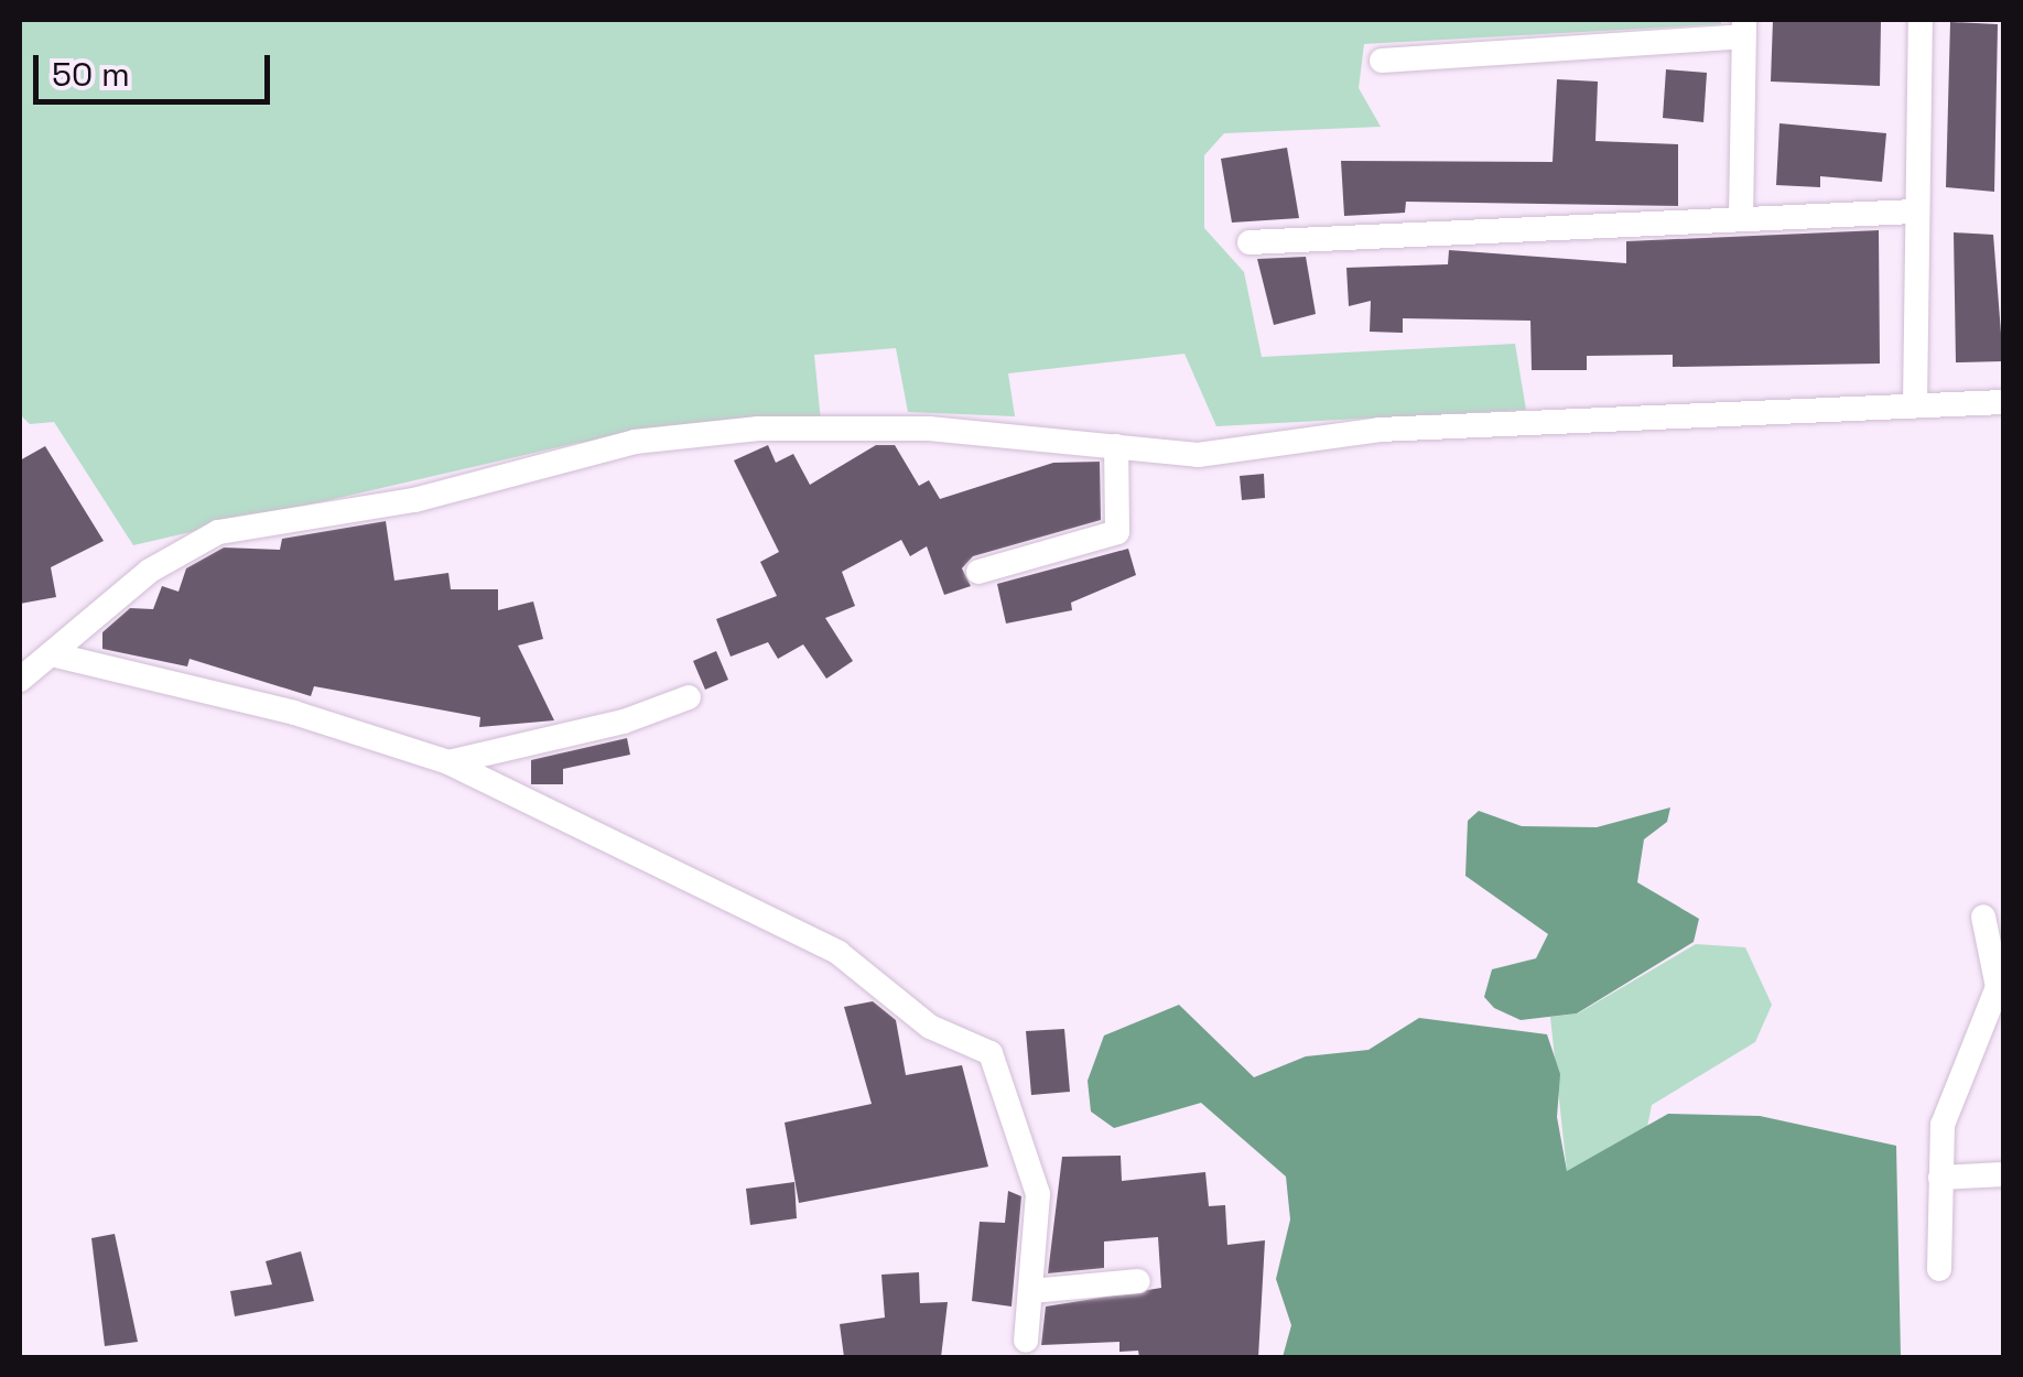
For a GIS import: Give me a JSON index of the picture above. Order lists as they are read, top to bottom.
{
  "scale_bar": "50 m"
}
